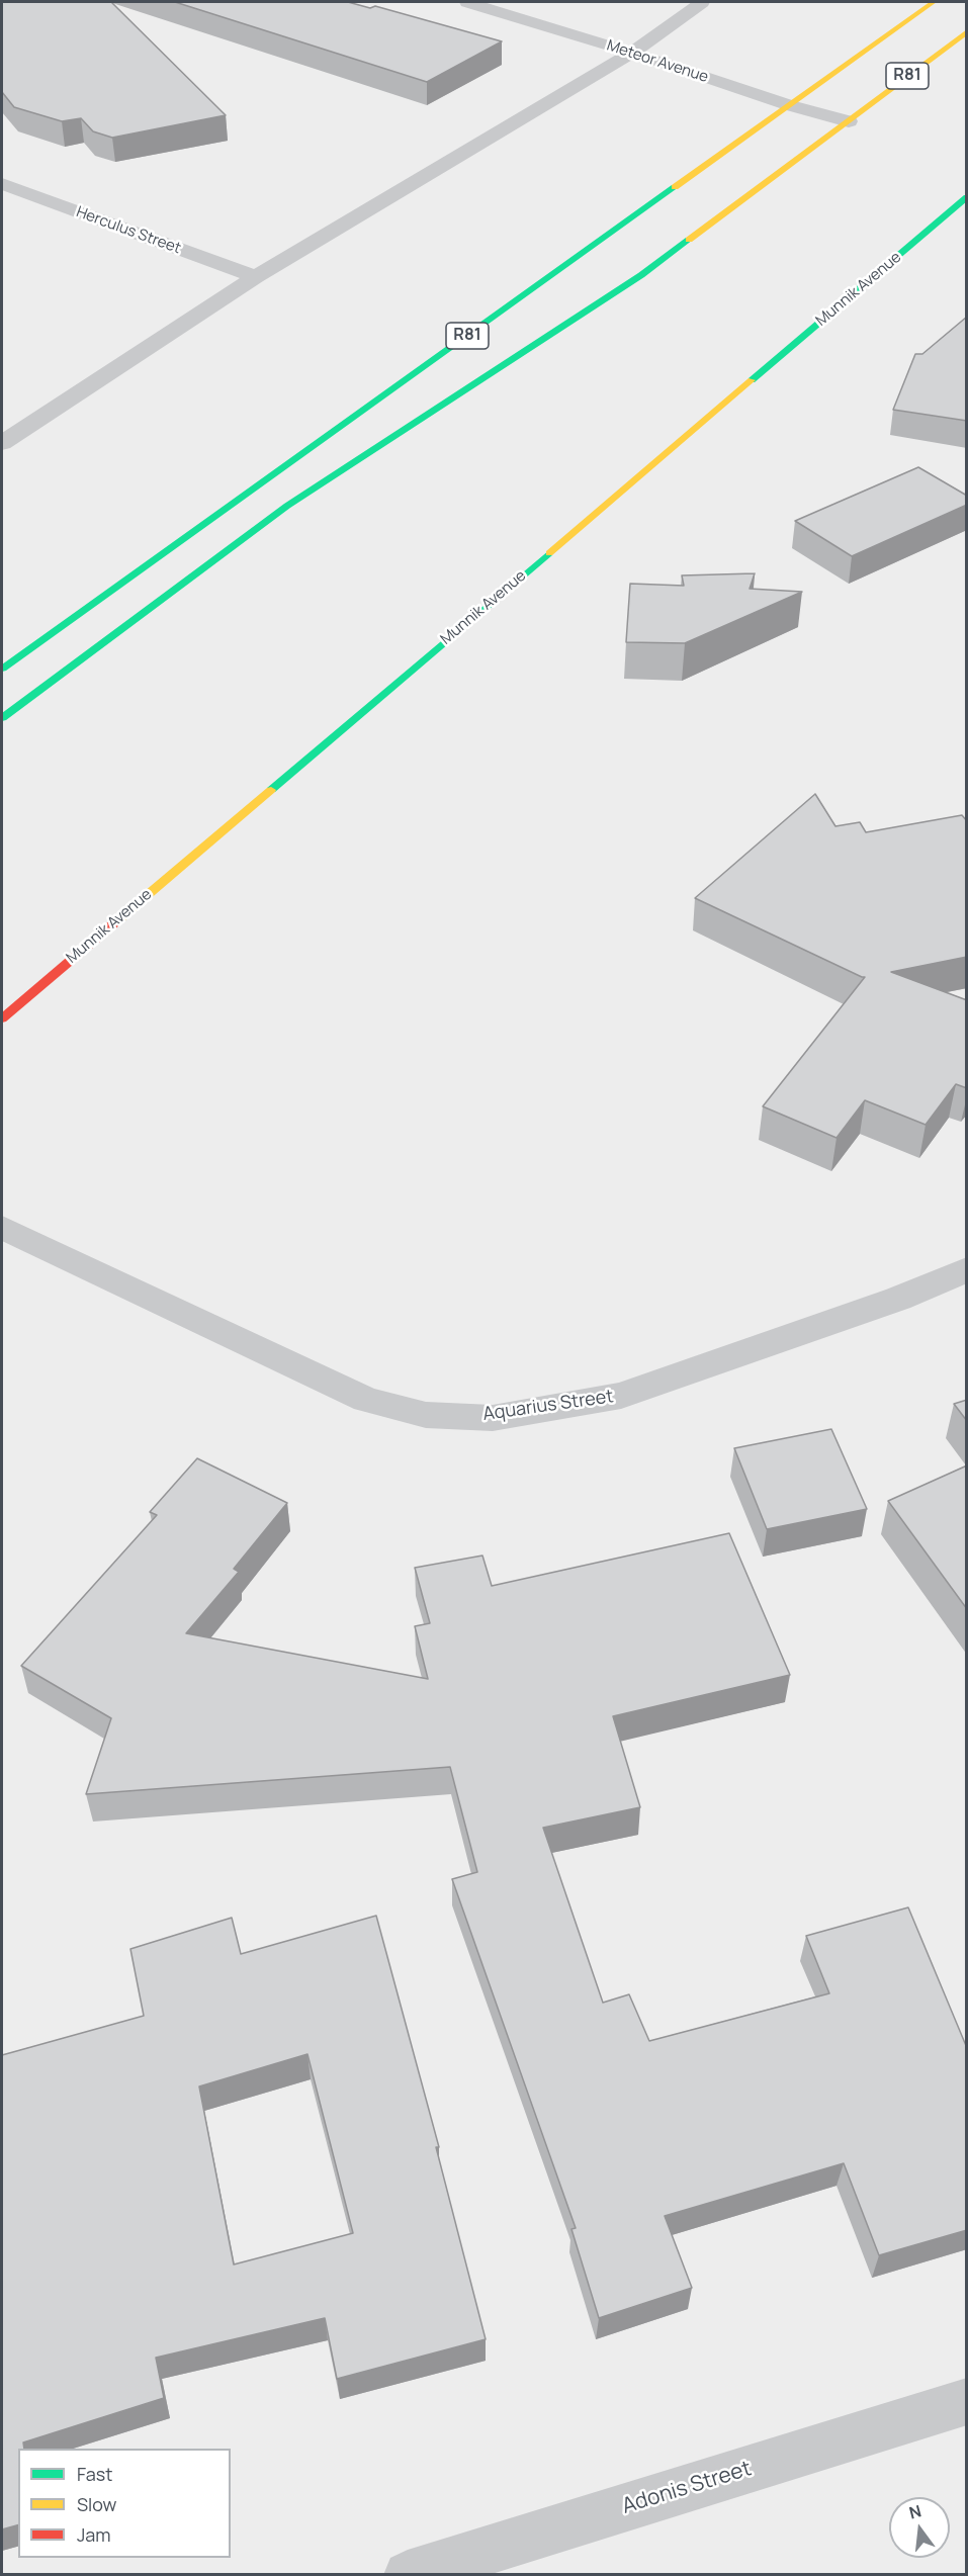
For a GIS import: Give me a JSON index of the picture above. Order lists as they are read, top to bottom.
{
  "streets": {
    "main road": ["R81", "Munnik Avenue"],
    "street": [
      "Meteor Avenue",
      "Herculus Street",
      "Aquarius Street",
      "Adonis Street"
    ]
  },
  "crossings": [
    ["Meteor Avenue", "R81"]
  ],
  "legend": ["Fast", "Slow", "Jam"],
  "north": "top"
}
